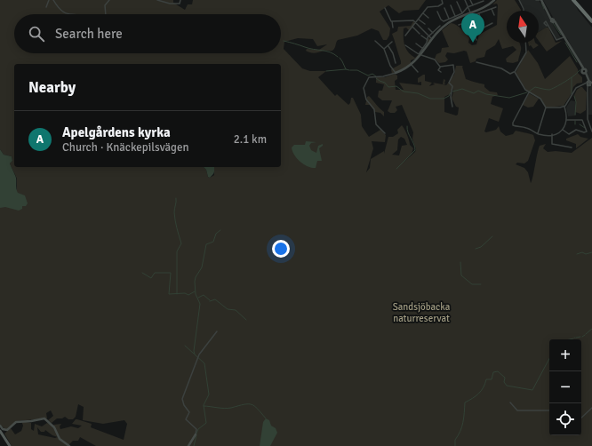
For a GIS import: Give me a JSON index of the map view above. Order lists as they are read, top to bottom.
{
  "parks": ["Sandsjöbacka naturreservat"],
  "north": "top",
  "page": {
    "pins": "A",
    "search": "Search here",
    "heading": "Nearby",
    "list": [
      {
        "mark": "A",
        "name": "Apelgårdens kyrka",
        "note": "Church · Knäckepilsvägen",
        "value": "2.1 km"
      }
    ],
    "map_buttons": ["+", "−"]
  }
}
